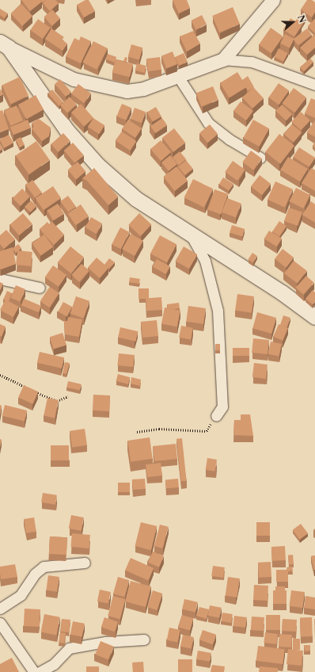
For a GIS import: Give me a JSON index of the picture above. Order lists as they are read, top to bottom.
{
  "north": "right"
}
